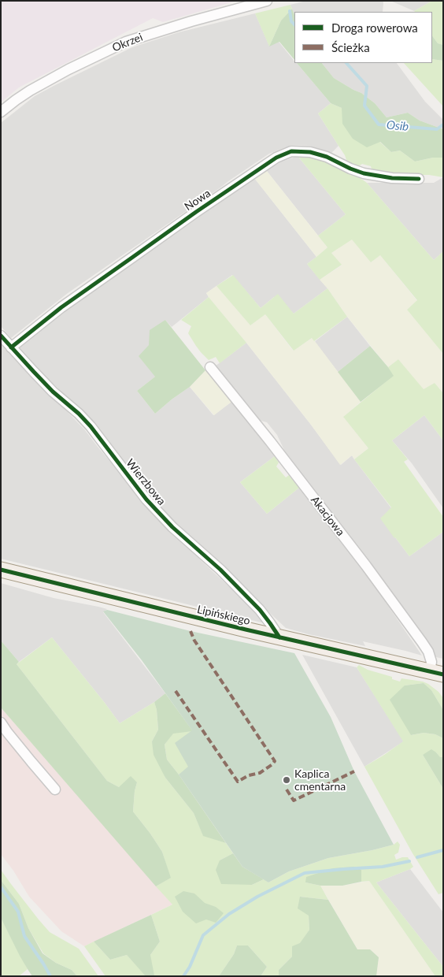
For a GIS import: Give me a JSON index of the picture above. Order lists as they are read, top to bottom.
{
  "streets": {
    "main road": ["Lipińskiego"],
    "street": [
      "Okrzei",
      "Nowa",
      "Wierzbowa",
      "Akacjowa"
    ]
  },
  "crossings": [
    ["Nowa", "Wierzbowa"],
    ["Wierzbowa", "Lipińskiego"],
    ["Akacjowa", "Lipińskiego"]
  ],
  "water": ["Osib"],
  "places": ["Kaplica cmentarna"],
  "legend": ["Droga rowerowa", "Ścieżka"]
}
